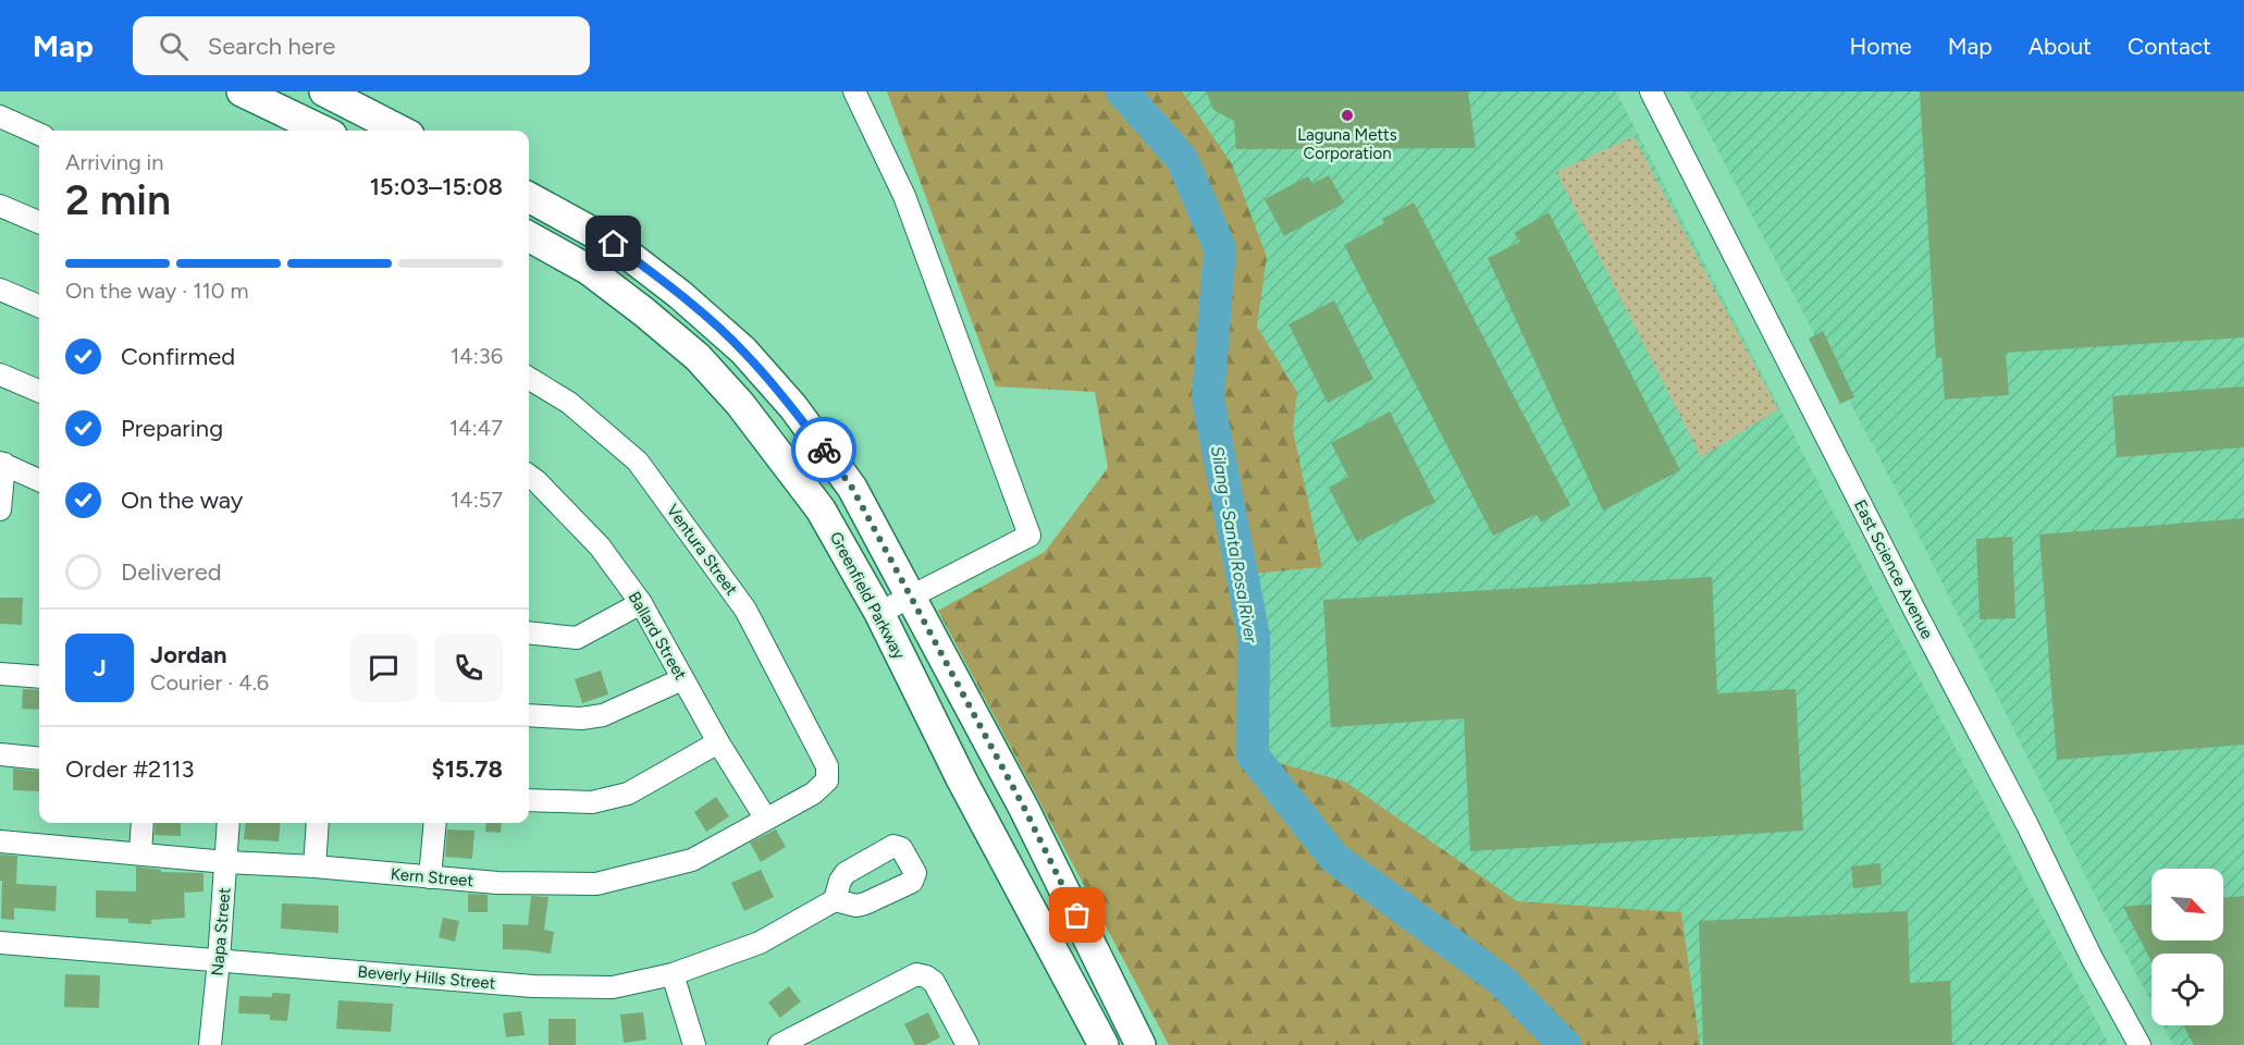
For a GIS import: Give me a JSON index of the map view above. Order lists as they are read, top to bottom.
{
  "streets": {
    "main road": ["Greenfield Parkway"],
    "street": [
      "Ventura Street",
      "East Science Avenue",
      "Ballard Street",
      "Kern Street",
      "Napa Street",
      "Beverly Hills Street"
    ]
  },
  "crossings": [
    ["Ventura Street", "Kern Street"],
    ["Ballard Street", "Kern Street"],
    ["Kern Street", "Napa Street"],
    ["Napa Street", "Beverly Hills Street"]
  ],
  "water": ["Silang - Santa Rosa River"],
  "places": ["Laguna Metts Corporation"],
  "north": "bottom right",
  "page": {
    "header": "Map",
    "search": "Search here",
    "nav": [
      "Home",
      "Map",
      "About",
      "Contact"
    ],
    "heading": ["2 min", "Arriving in", "15:03–15:08"],
    "panel": [
      "Jordan",
      "Courier · 4.6",
      "Order #2113",
      "$15.78"
    ],
    "bar": "On the way · 110 m",
    "list": [
      ["Confirmed", "14:36"],
      ["Preparing", "14:47"],
      ["On the way", "14:57"],
      "Delivered"
    ],
    "round": "J"
  }
}
